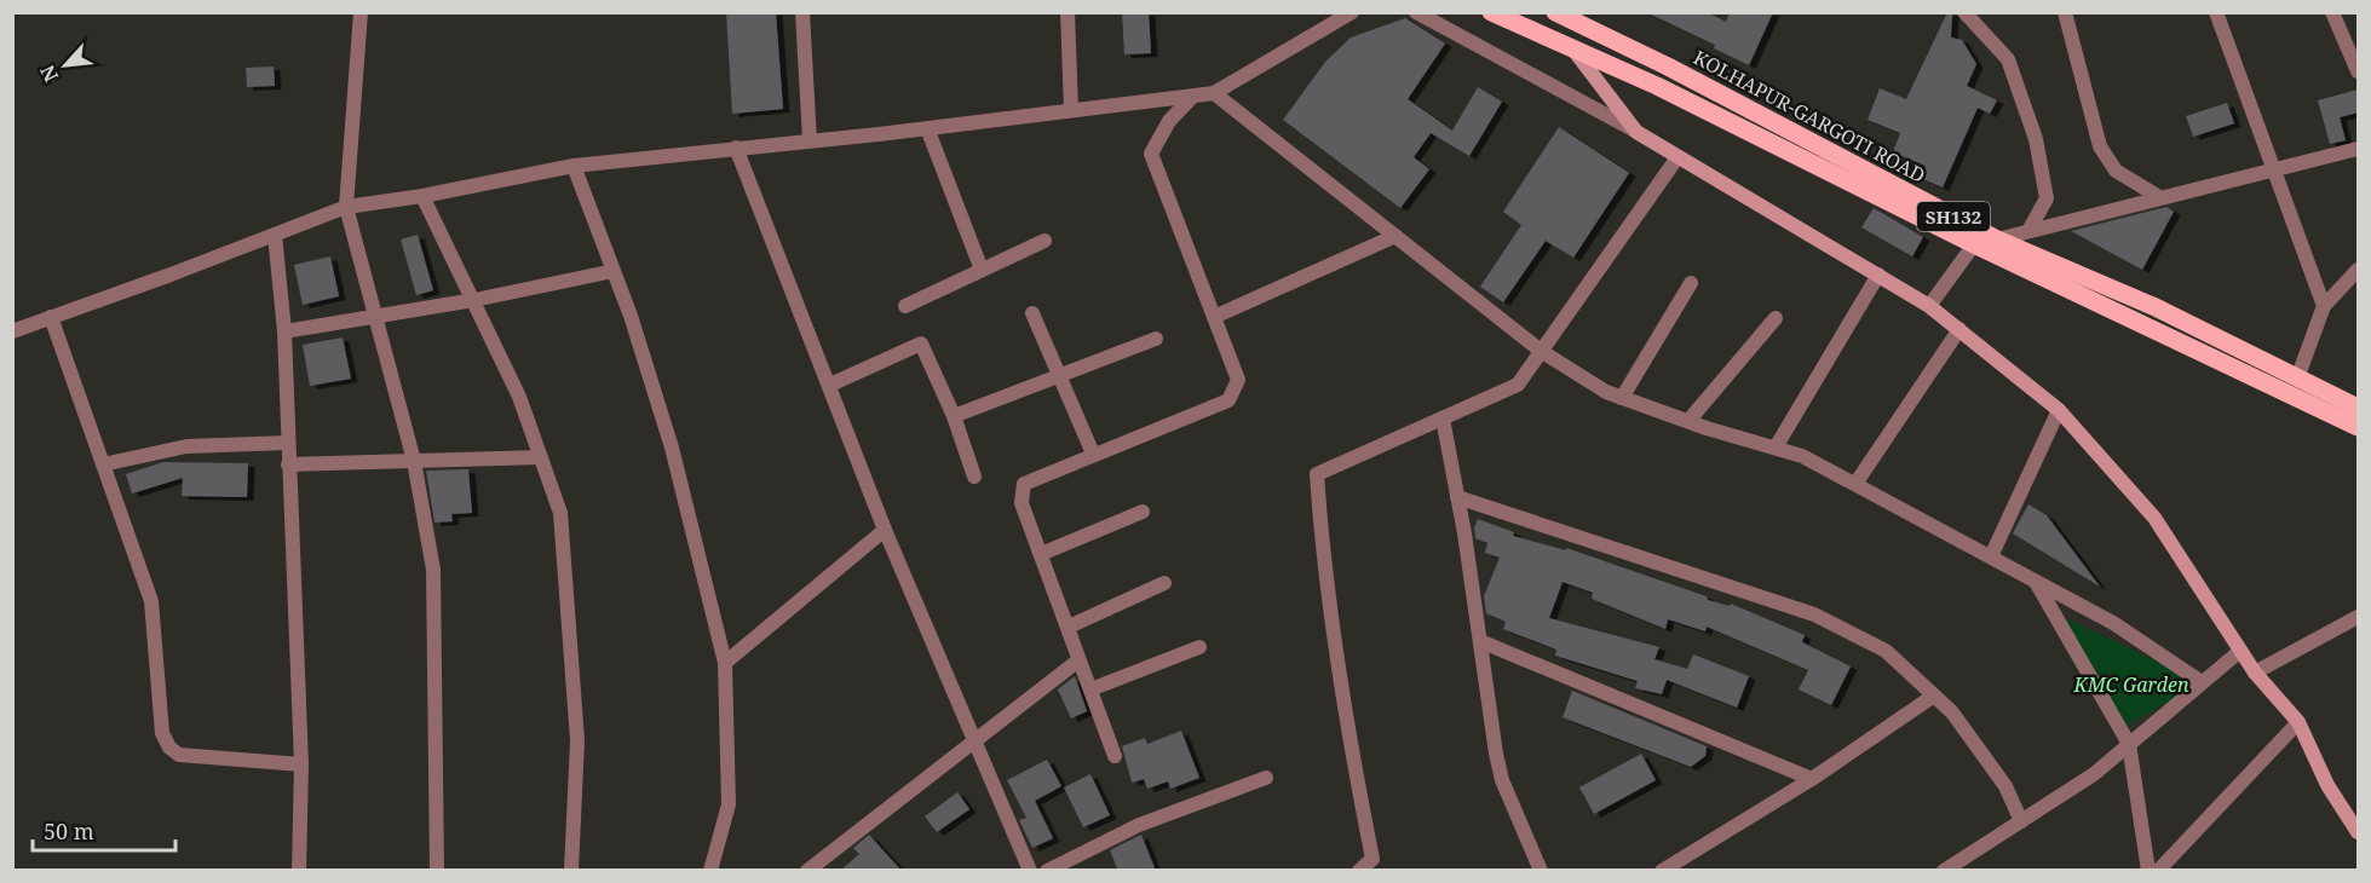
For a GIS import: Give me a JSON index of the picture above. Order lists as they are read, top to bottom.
{
  "streets": {
    "main road": ["KOLHAPUR-GARGOTI ROAD", "SH132"]
  },
  "parks": ["KMC Garden"],
  "scale_bar": "50 m",
  "north": "bottom left"
}
